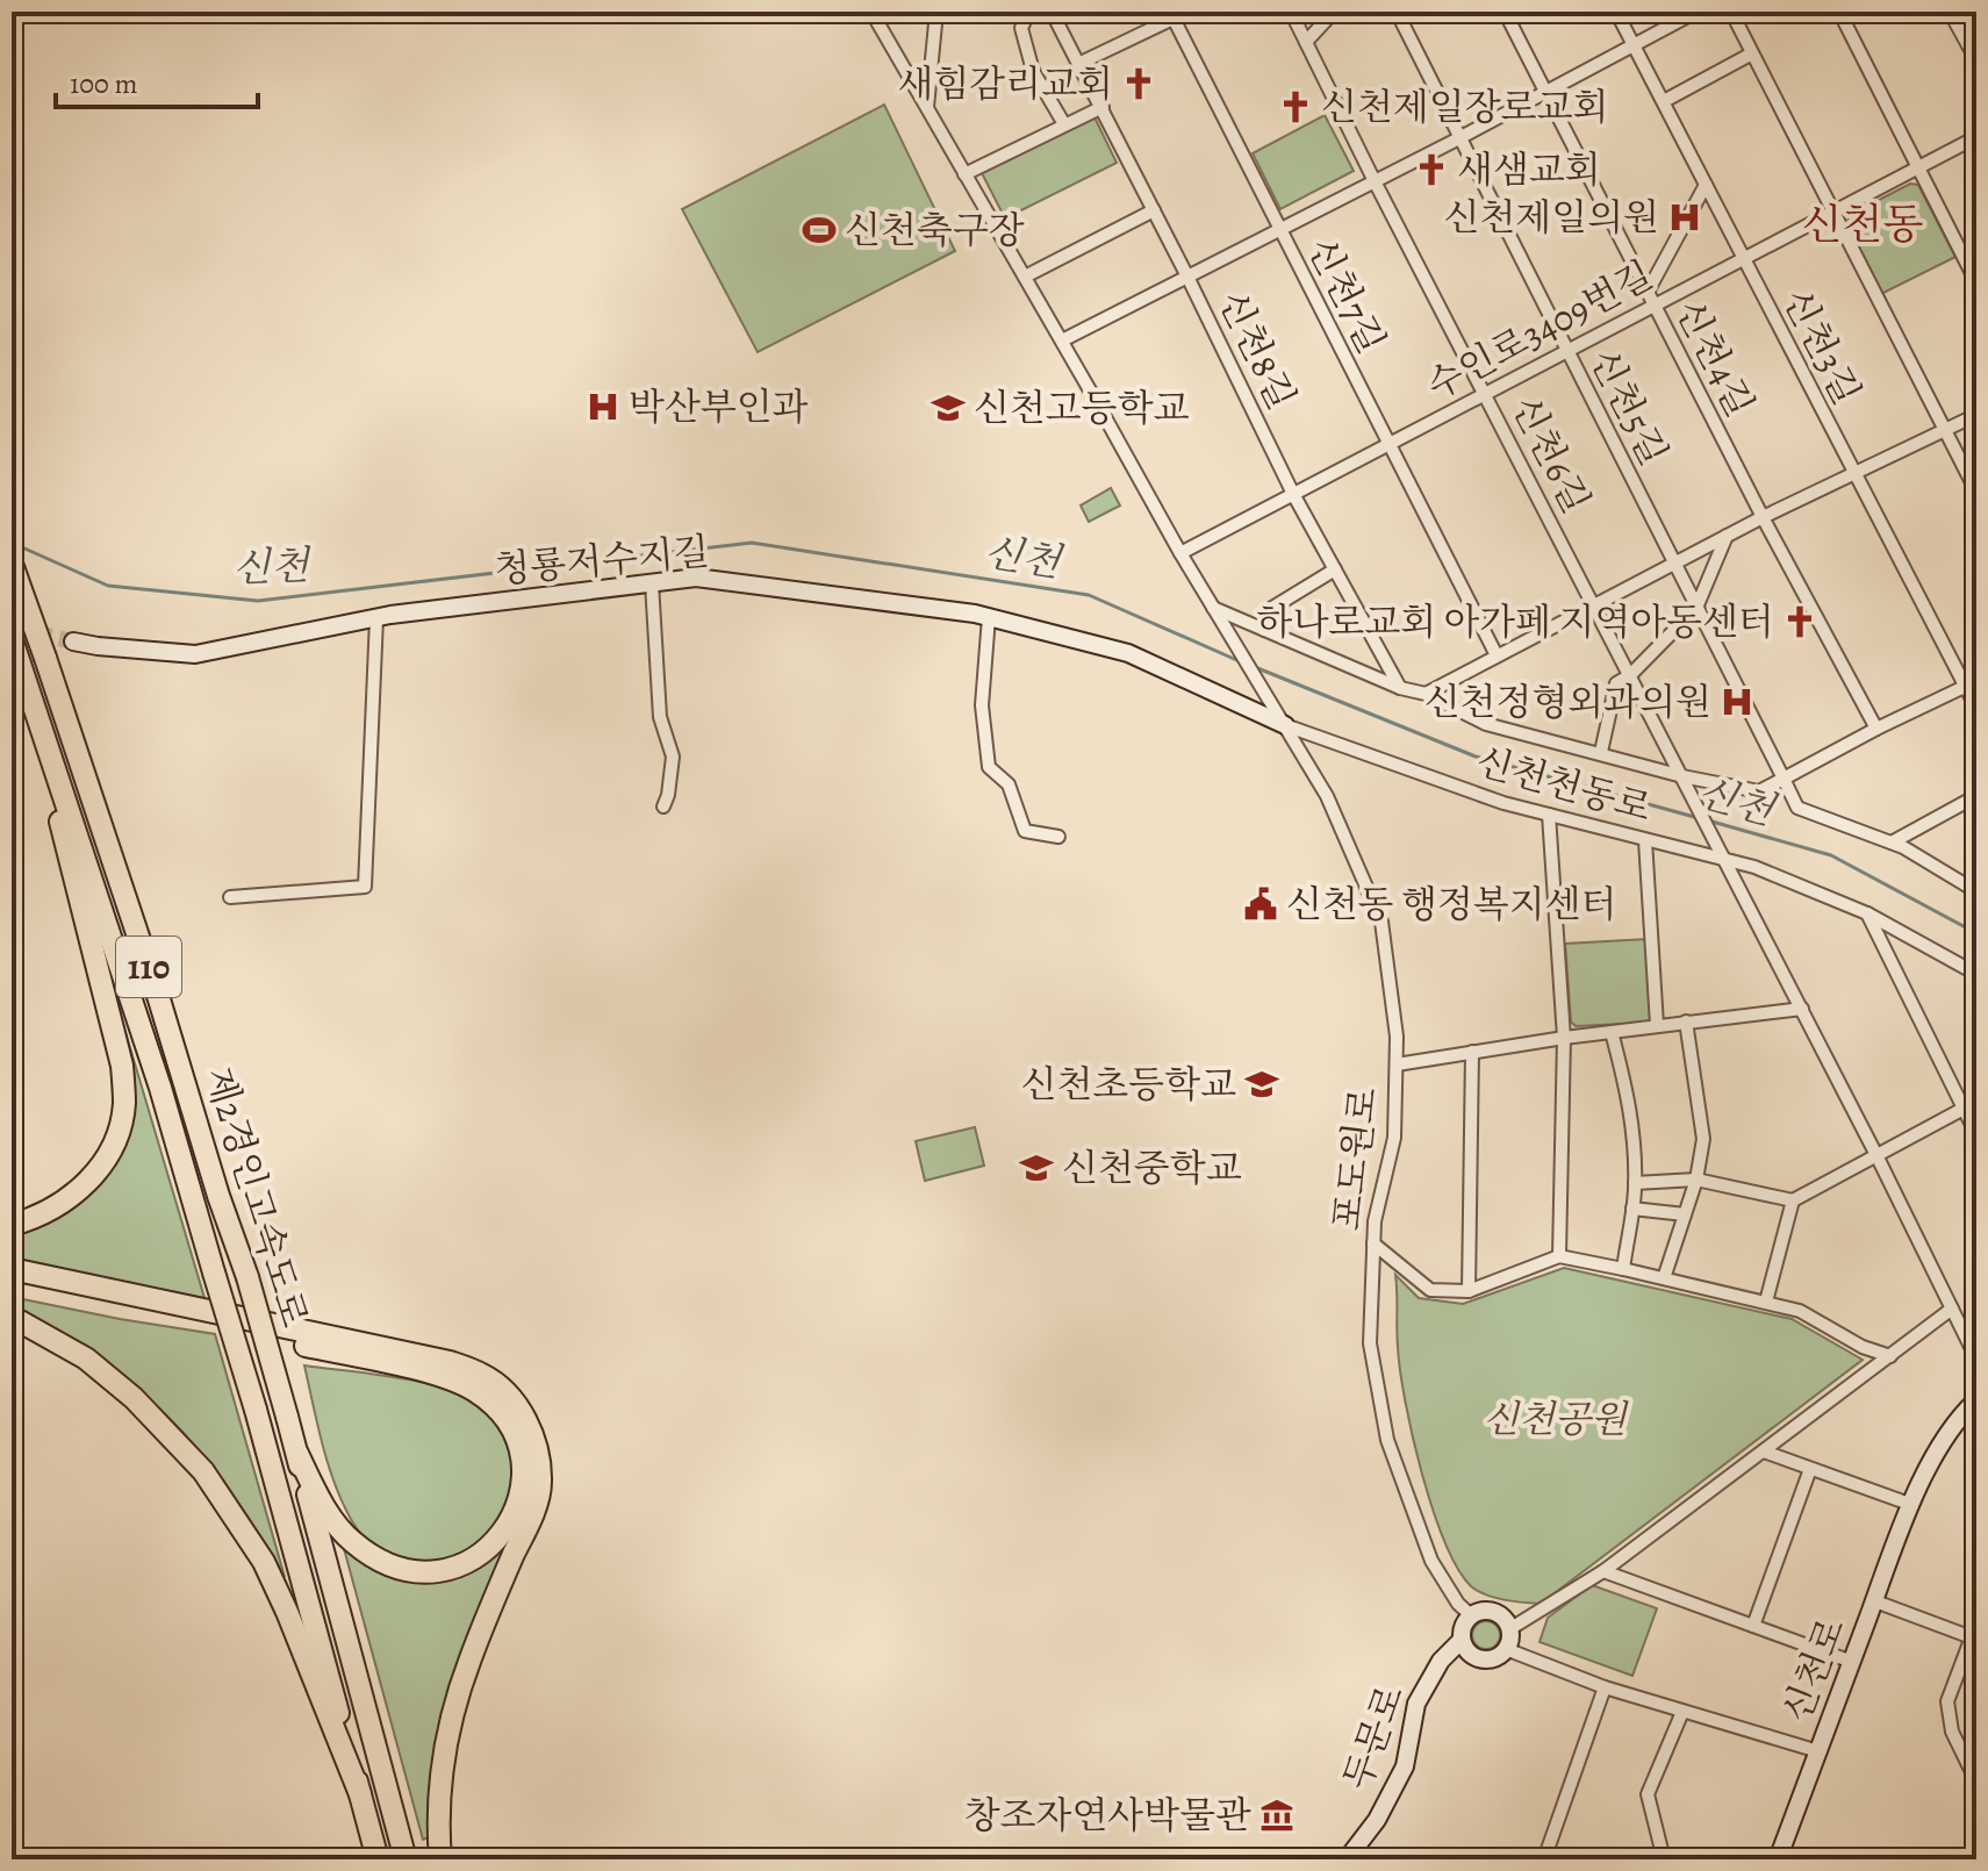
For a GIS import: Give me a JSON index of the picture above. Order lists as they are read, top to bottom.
{
  "streets": {
    "highway": ["110", "제2경인고속도로"],
    "street": [
      "신천7길",
      "수인로3409번길",
      "신천3길",
      "신천8길",
      "신천4길",
      "신천5길",
      "신천6길",
      "청룡저수지길",
      "신천천동로",
      "포도원로",
      "신천로",
      "두문로"
    ]
  },
  "crossings": [
    ["신천7길", "수인로3409번길"],
    ["수인로3409번길", "신천3길"],
    ["수인로3409번길", "신천8길"],
    ["수인로3409번길", "신천4길"],
    ["수인로3409번길", "신천5길"],
    ["수인로3409번길", "신천6길"],
    ["신천6길", "신천천동로"],
    ["청룡저수지길", "신천천동로"],
    ["청룡저수지길", "포도원로"],
    ["신천천동로", "포도원로"],
    ["포도원로", "두문로"]
  ],
  "districts": ["신천동"],
  "water": ["신천"],
  "parks": ["신천공원"],
  "places": {
    "church": [
      "새힘감리교회",
      "신천제일장로교회",
      "새샘교회",
      "하나로교회 아가페 지역아동센터"
    ],
    "hospital": ["신천제일의원", "박산부인과", "신천정형외과의원"],
    "sports": ["신천축구장"],
    "school or university": ["신천고등학교", "신천초등학교", "신천중학교"],
    "public building": ["신천동 행정복지센터"],
    "museum": ["창조자연사박물관"]
  },
  "scale_bar": "100 m"
}
